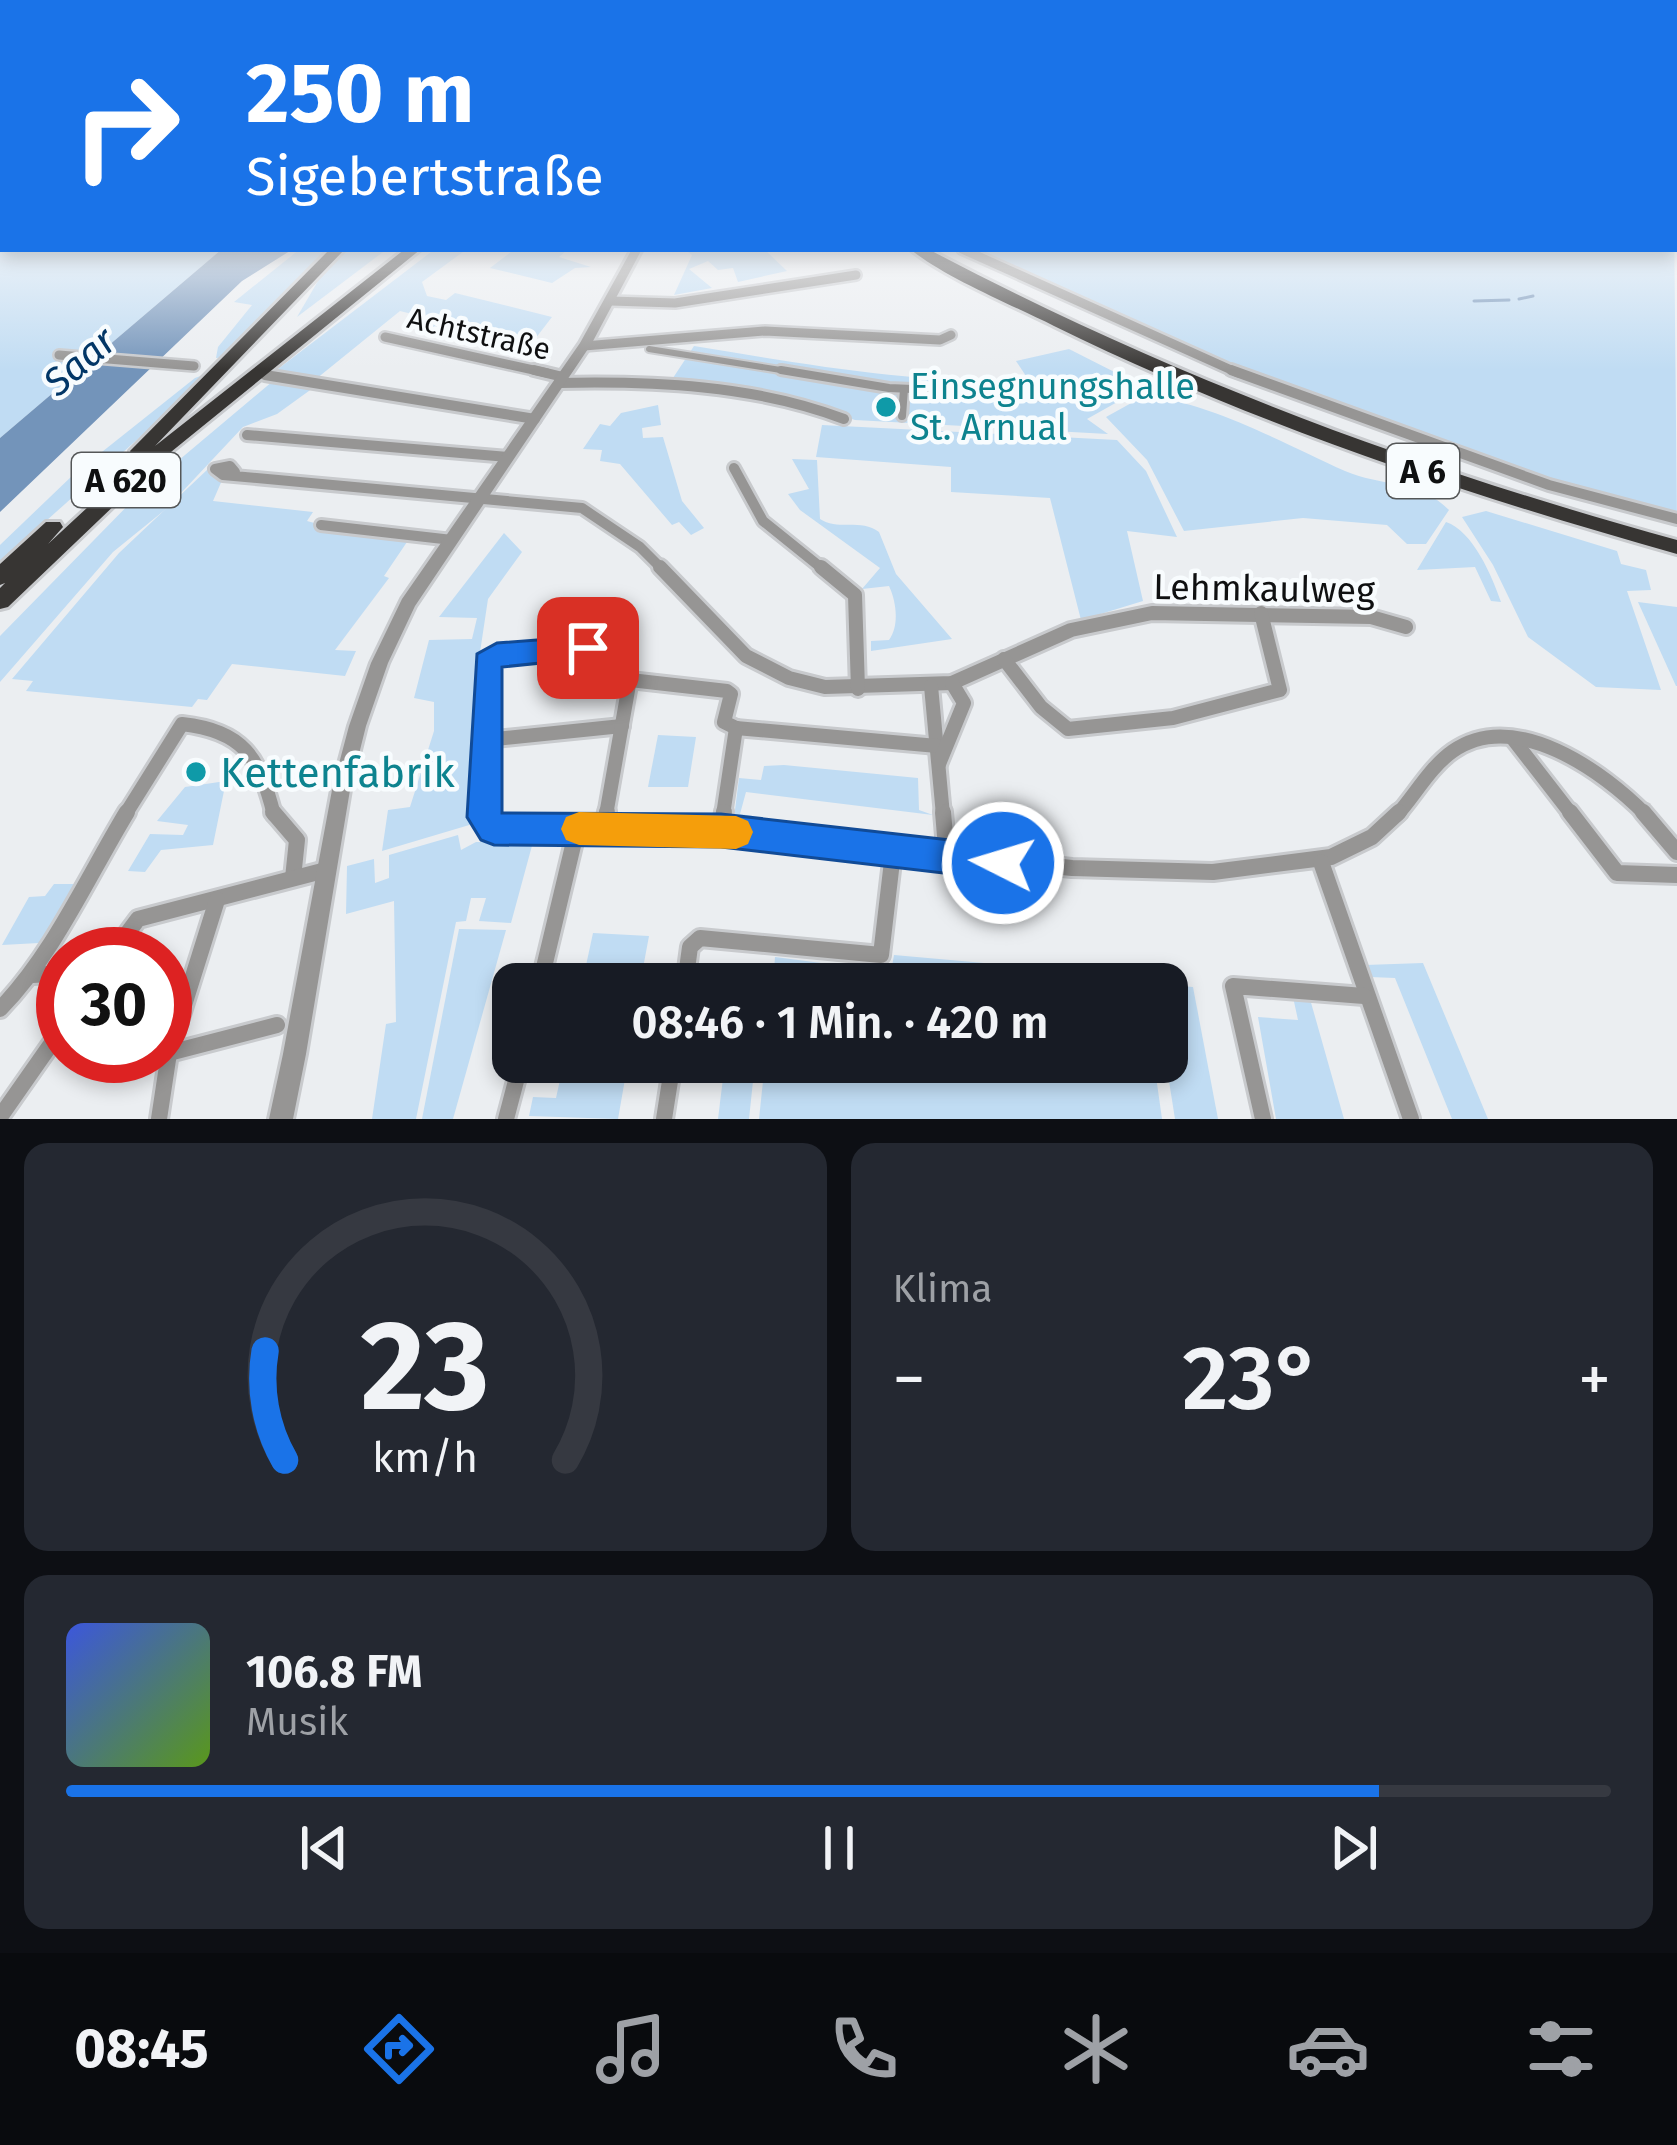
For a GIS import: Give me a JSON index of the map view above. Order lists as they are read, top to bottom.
{
  "streets": {
    "highway": ["A 6", "A 620"],
    "street": ["Achtstraße", "Lehmkaulweg"]
  },
  "water": ["Saar"],
  "places": ["Einsegnungshalle St. Arnual", "Kettenfabrik"],
  "page": {
    "turn": ["250 m", "Sigebertstraße"],
    "limit": "30",
    "trip": "08:46 · 1 Min. · 420 m",
    "tile": "Klima",
    "heat": ["−", "23°", "+"],
    "song": ["106.8 FM", "Musik"],
    "tabs": "08:45",
    "gauge": ["23", "km/h"]
  }
}
